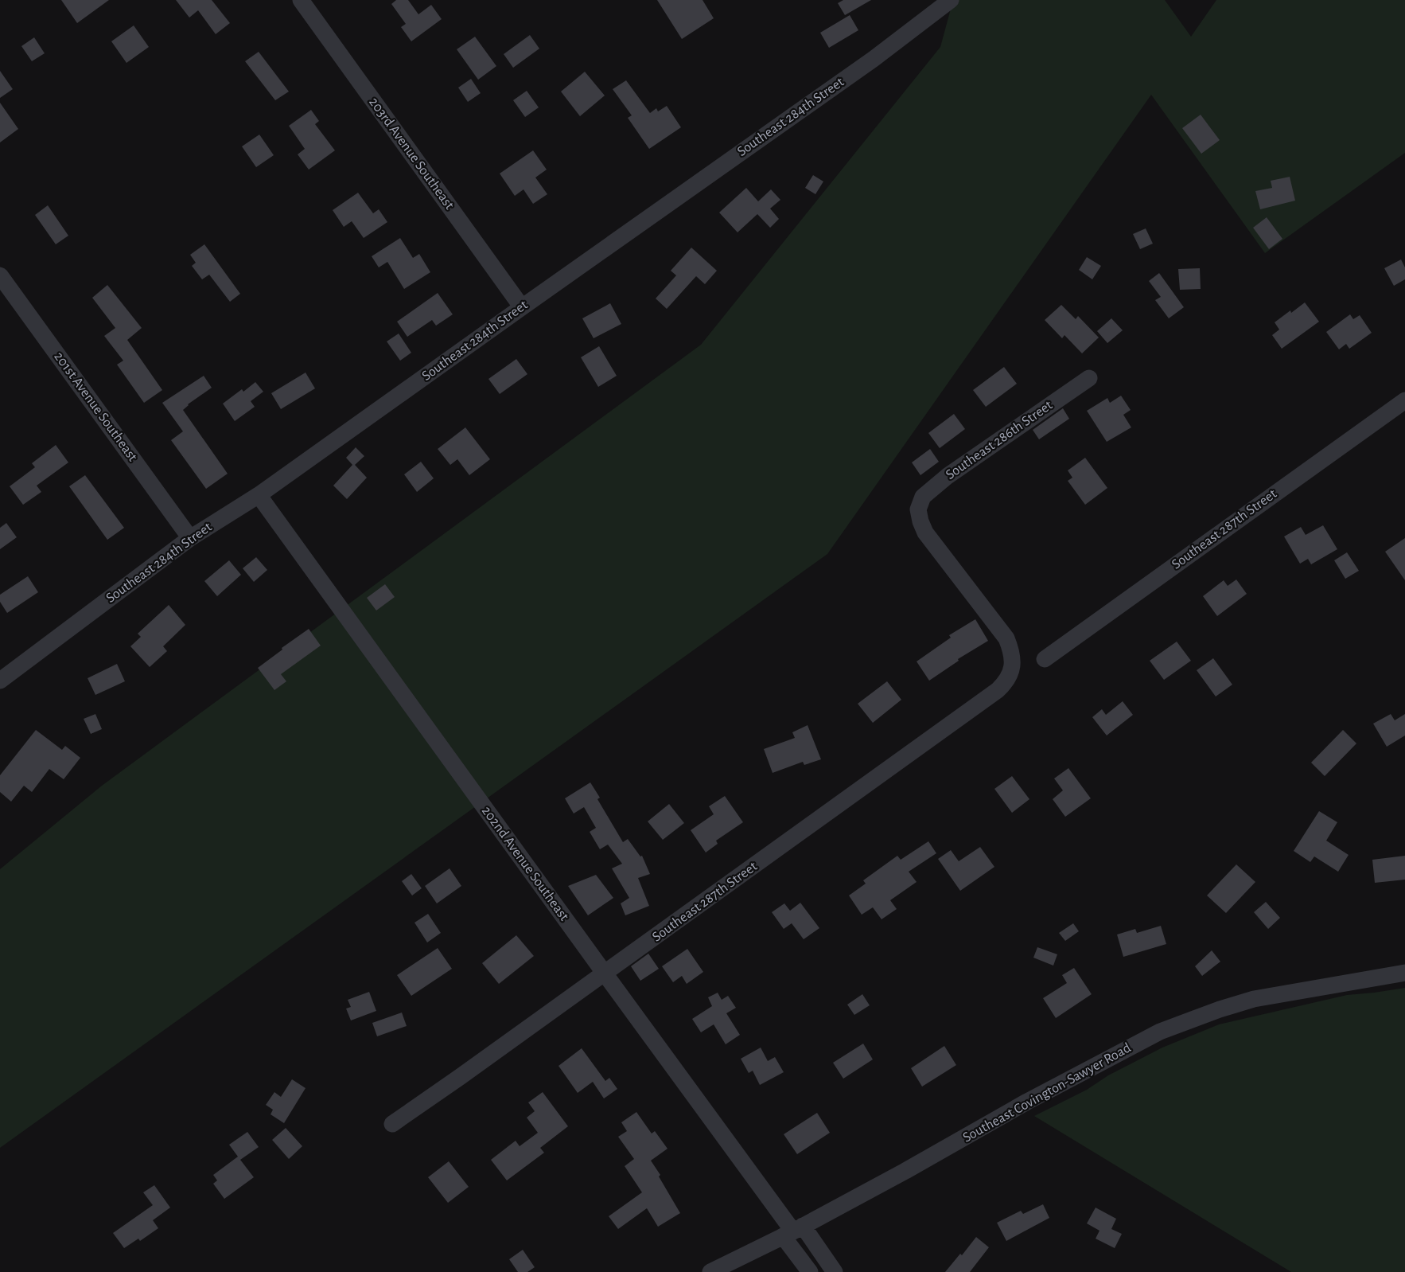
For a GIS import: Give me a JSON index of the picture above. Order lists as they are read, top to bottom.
{
  "streets": {
    "street": [
      "Southeast 284th Street",
      "203rd Avenue Southeast",
      "201st Avenue Southeast",
      "Southeast 286th Street",
      "Southeast 287th Street",
      "202nd Avenue Southeast",
      "Southeast Covington-Sawyer Road"
    ]
  },
  "crossings": [
    ["Southeast 284th Street", "203rd Avenue Southeast"],
    ["Southeast 284th Street", "201st Avenue Southeast"],
    ["Southeast 284th Street", "202nd Avenue Southeast"],
    ["Southeast 286th Street", "Southeast 287th Street"],
    ["Southeast 287th Street", "202nd Avenue Southeast"],
    ["202nd Avenue Southeast", "Southeast Covington-Sawyer Road"]
  ]
}
